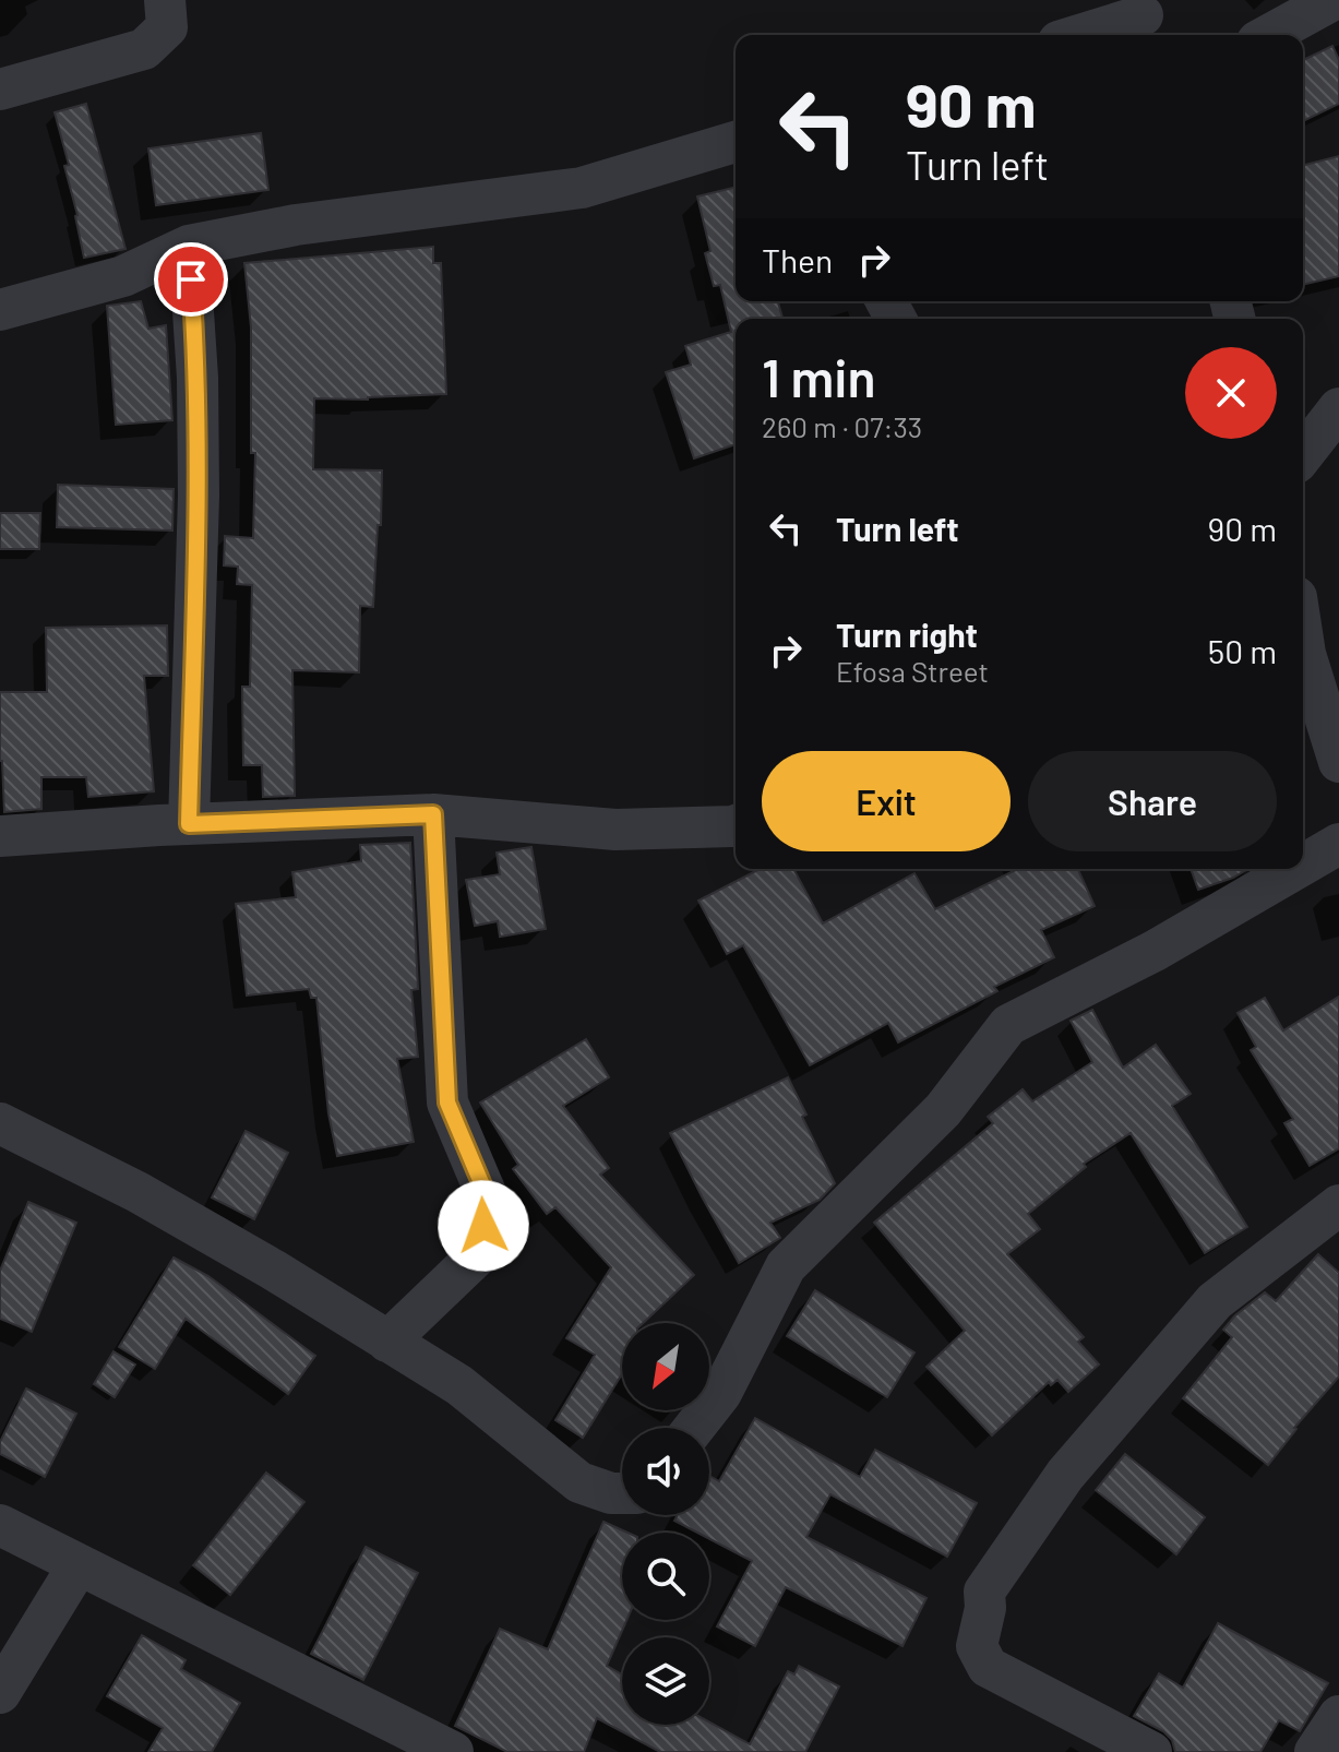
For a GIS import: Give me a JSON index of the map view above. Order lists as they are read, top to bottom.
{
  "north": "bottom left",
  "page": {
    "turn": ["90 m", "Turn left"],
    "then": "Then",
    "heading": ["1 min", "260 m · 07:33"],
    "list": [
      {
        "name": "Turn left",
        "value": "90 m"
      },
      {
        "name": "Turn right",
        "note": "Efosa Street",
        "value": "50 m"
      }
    ],
    "buttons": ["Exit", "Share"]
  }
}
